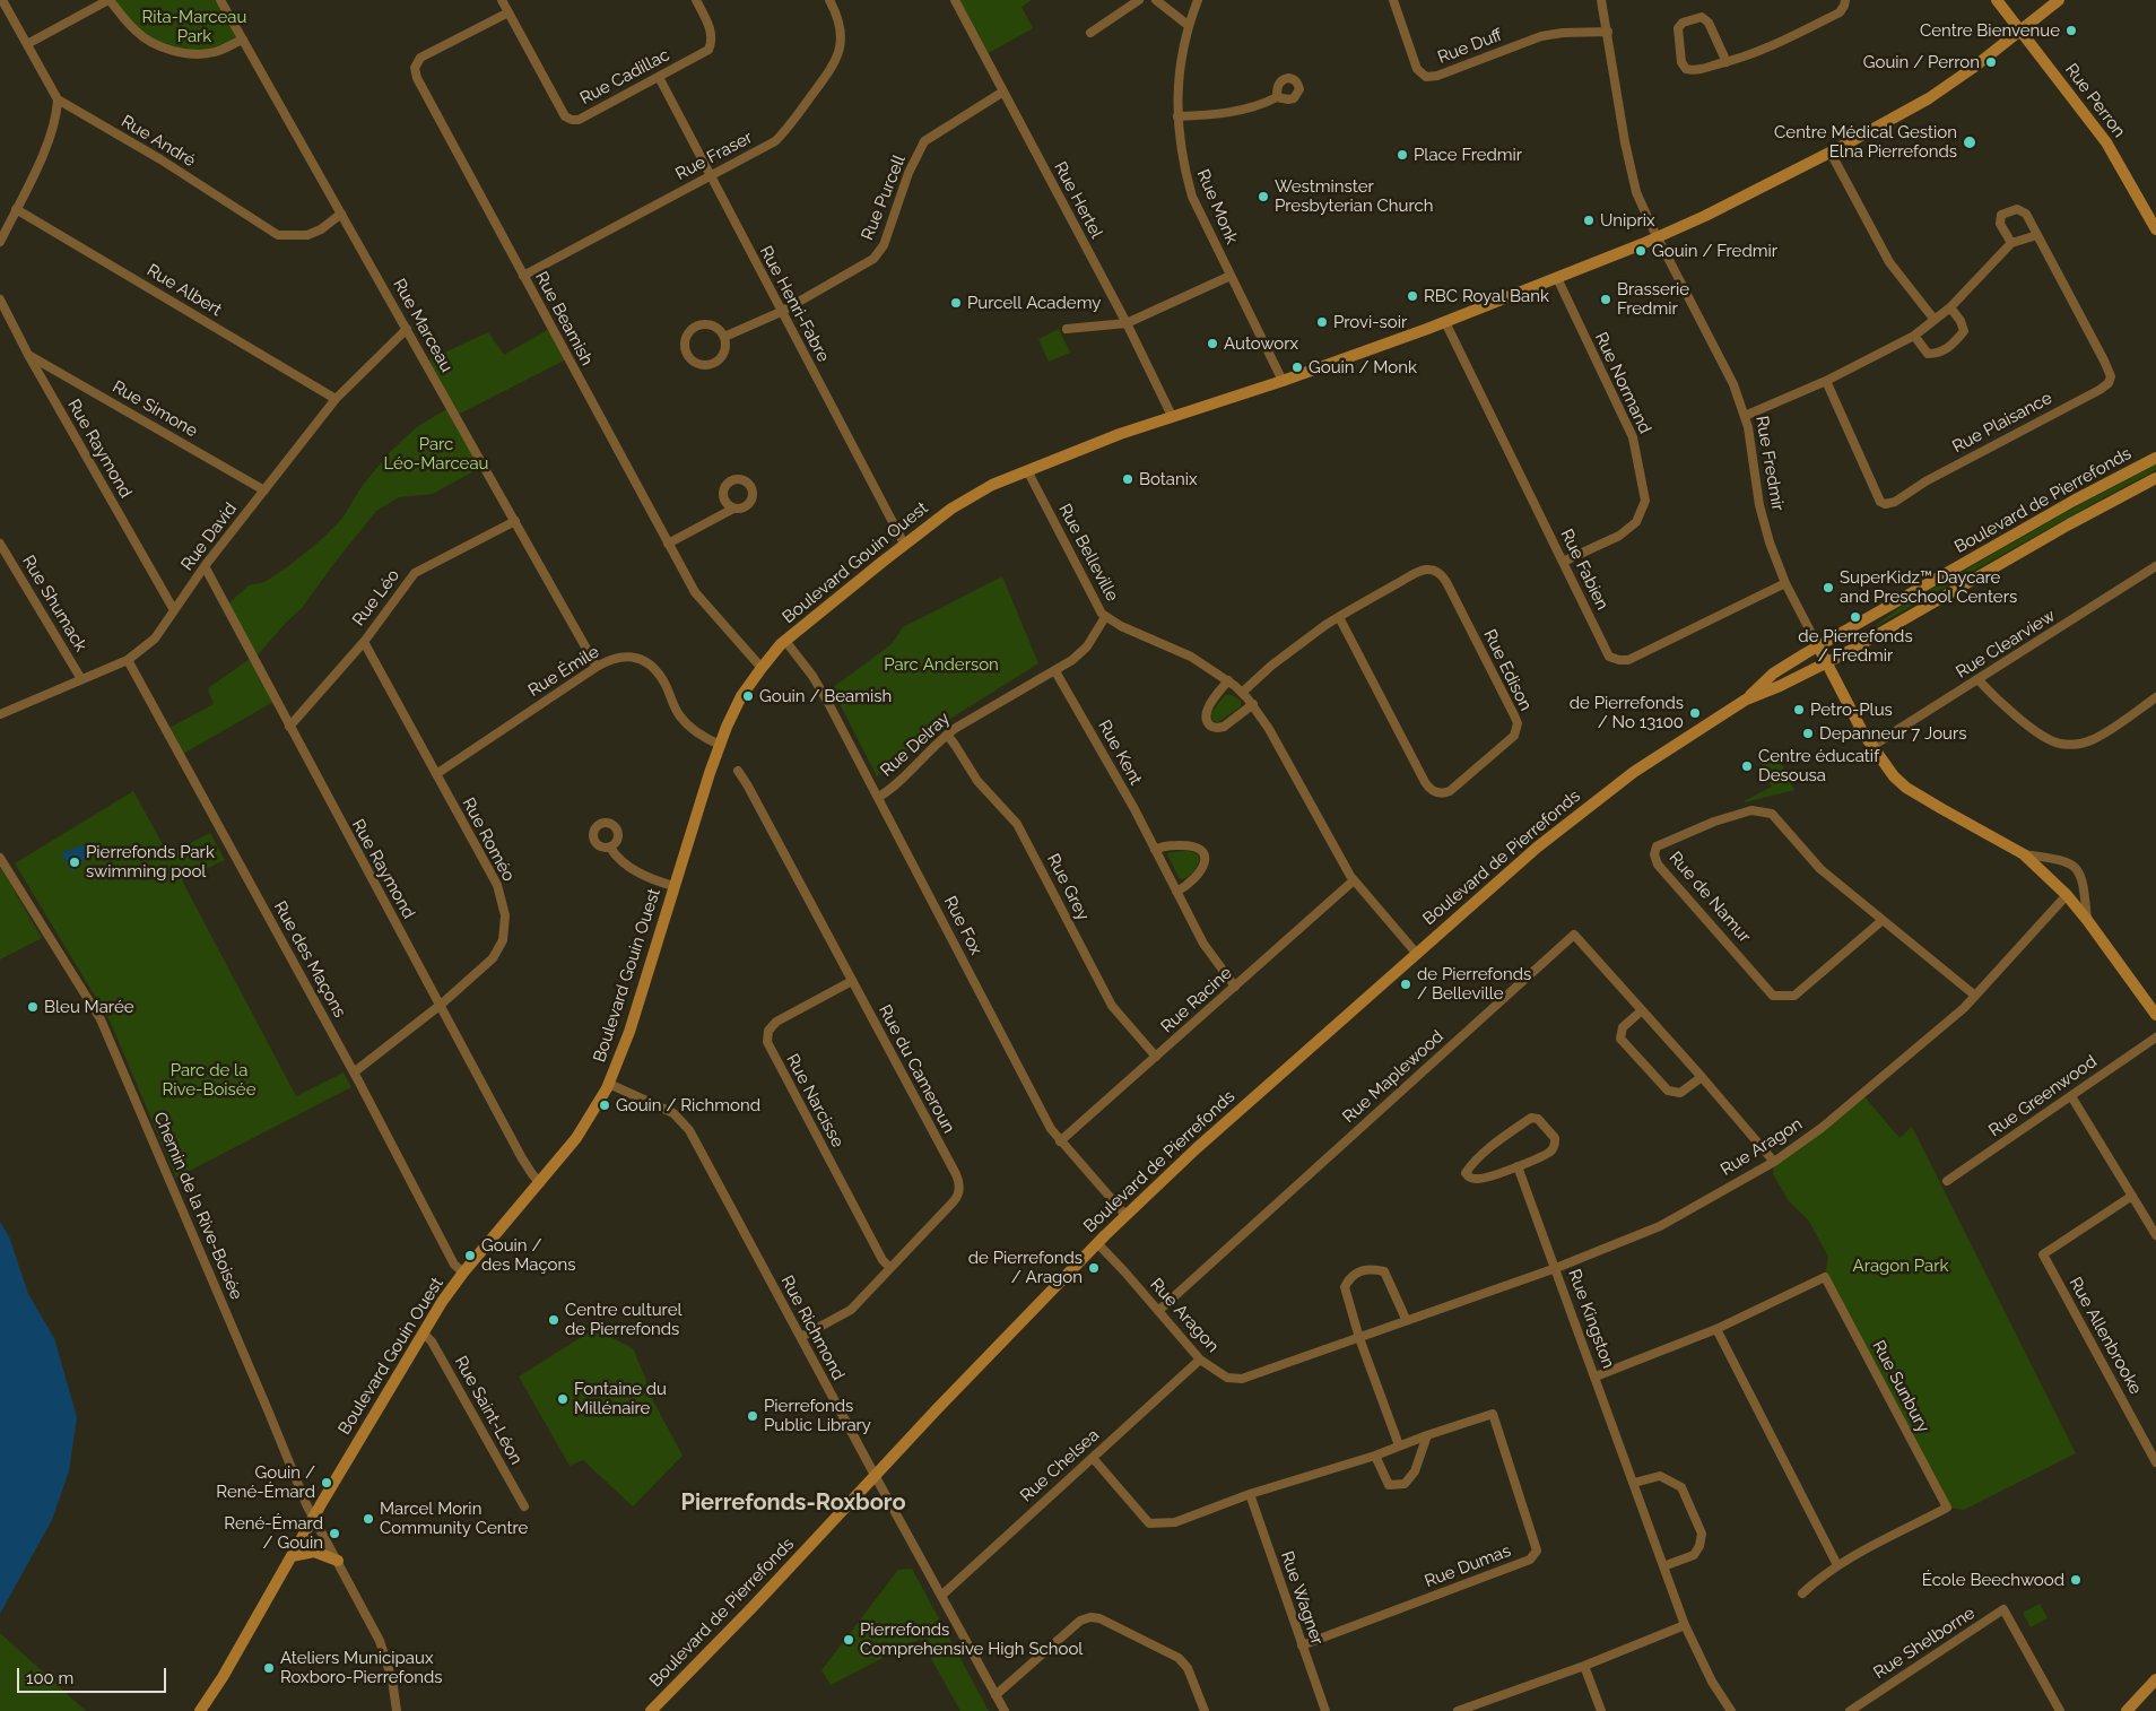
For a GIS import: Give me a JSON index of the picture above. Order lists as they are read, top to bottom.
{
  "streets": {
    "street": [
      "Rue Duff",
      "Rue Cadillac",
      "Rue Perron",
      "Rue André",
      "Rue Fraser",
      "Rue Purcell",
      "Rue Hertel",
      "Rue Monk",
      "Rue Albert",
      "Rue Henri-Fabre",
      "Rue Beamish",
      "Rue Marceau",
      "Rue Normand",
      "Rue Simone",
      "Rue Plaisance",
      "Rue Raymond",
      "Rue Fredmir",
      "Boulevard de Pierrefonds",
      "Rue David",
      "Rue Belleville",
      "Boulevard Gouin Ouest",
      "Rue Fabien",
      "Rue Léo",
      "Rue Shumack",
      "Rue Clearview",
      "Rue Edison",
      "Rue Émile",
      "Rue Delray",
      "Rue Kent",
      "Rue Roméo",
      "Rue Grey",
      "Rue de Namur",
      "Rue Fox",
      "Rue des Maçons",
      "Rue Racine",
      "Rue du Cameroun",
      "Rue Maplewood",
      "Rue Greenwood",
      "Rue Narcisse",
      "Rue Aragon",
      "Chemin de la Rive-Boisée",
      "Rue Kingston",
      "Rue Richmond",
      "Rue Allenbrooke",
      "Rue Sunbury",
      "Rue Saint-Léon",
      "Rue Chelsea",
      "Rue Dumas",
      "Rue Wagner",
      "Rue Shelborne"
    ]
  },
  "crossings": [
    ["Rue Duff", "Rue Fredmir"],
    ["Rue Cadillac", "Rue Henri-Fabre"],
    ["Rue Cadillac", "Rue Beamish"],
    ["Rue Perron", "Boulevard Gouin Ouest"],
    ["Rue André", "Rue Marceau"],
    ["Rue Fraser", "Rue Henri-Fabre"],
    ["Rue Fraser", "Rue Beamish"],
    ["Rue Purcell", "Rue Hertel"],
    ["Rue Purcell", "Rue Henri-Fabre"],
    ["Rue Hertel", "Boulevard Gouin Ouest"],
    ["Rue Monk", "Boulevard Gouin Ouest"],
    ["Rue Albert", "Rue David"],
    ["Rue Henri-Fabre", "Boulevard Gouin Ouest"],
    ["Rue Beamish", "Boulevard Gouin Ouest"],
    ["Rue Marceau", "Rue David"],
    ["Rue Marceau", "Rue Léo"],
    ["Rue Marceau", "Rue Émile"],
    ["Rue Normand", "Boulevard Gouin Ouest"],
    ["Rue Normand", "Rue Fabien"],
    ["Rue Simone", "Rue Raymond"],
    ["Rue Simone", "Rue David"],
    ["Rue Raymond", "Rue David"],
    ["Rue Raymond", "Boulevard Gouin Ouest"],
    ["Rue Raymond", "Rue Léo"],
    ["Rue Raymond", "Rue Roméo"],
    ["Rue Fredmir", "Boulevard de Pierrefonds"],
    ["Rue Fredmir", "Boulevard Gouin Ouest"],
    ["Rue Fredmir", "Rue Fabien"],
    ["Rue Fredmir", "Rue Clearview"],
    ["Rue Fredmir", "Rue Aragon"],
    ["Boulevard de Pierrefonds", "Rue Belleville"],
    ["Boulevard de Pierrefonds", "Rue Fox"],
    ["Boulevard de Pierrefonds", "Rue Aragon"],
    ["Boulevard de Pierrefonds", "Rue Richmond"],
    ["Rue David", "Rue Shumack"],
    ["Rue David", "Rue des Maçons"],
    ["Rue Belleville", "Boulevard Gouin Ouest"],
    ["Rue Belleville", "Rue Edison"],
    ["Rue Belleville", "Rue Delray"],
    ["Rue Belleville", "Rue Racine"],
    ["Boulevard Gouin Ouest", "Rue Fabien"],
    ["Boulevard Gouin Ouest", "Rue Émile"],
    ["Boulevard Gouin Ouest", "Rue Fox"],
    ["Boulevard Gouin Ouest", "Rue des Maçons"],
    ["Boulevard Gouin Ouest", "Chemin de la Rive-Boisée"],
    ["Boulevard Gouin Ouest", "Rue Richmond"],
    ["Boulevard Gouin Ouest", "Rue Saint-Léon"],
    ["Rue Léo", "Rue Roméo"],
    ["Rue Émile", "Rue Roméo"],
    ["Rue Delray", "Rue Kent"],
    ["Rue Delray", "Rue Grey"],
    ["Rue Delray", "Rue Fox"],
    ["Rue Kent", "Rue Racine"],
    ["Rue Roméo", "Rue des Maçons"],
    ["Rue Grey", "Rue Racine"],
    ["Rue de Namur", "Rue Aragon"],
    ["Rue Fox", "Rue Racine"],
    ["Rue du Cameroun", "Rue Narcisse"],
    ["Rue du Cameroun", "Rue Richmond"],
    ["Rue Maplewood", "Rue Aragon"],
    ["Rue Aragon", "Rue Kingston"],
    ["Rue Aragon", "Rue Chelsea"],
    ["Rue Kingston", "Rue Sunbury"],
    ["Rue Richmond", "Rue Chelsea"],
    ["Rue Chelsea", "Rue Dumas"],
    ["Rue Dumas", "Rue Wagner"]
  ],
  "districts": ["Pierrefonds-Roxboro"],
  "parks": [
    "Rita-Marceau Park",
    "Parc Léo-Marceau",
    "Parc Anderson",
    "Parc de la Rive-Boisée",
    "Aragon Park"
  ],
  "places": [
    "Centre Bienvenue",
    "Gouin / Perron",
    "Centre Médical Gestion Elna Pierrefonds",
    "Place Fredmir",
    "Westminster Presbyterian Church",
    "Uniprix",
    "Gouin / Fredmir",
    "RBC Royal Bank",
    "Brasserie Fredmir",
    "Purcell Academy",
    "Provi-soir",
    "Autoworx",
    "Gouin / Monk",
    "Botanix",
    "SuperKidz™ Daycare and Preschool Centers",
    "de Pierrefonds / Fredmir",
    "Gouin / Beamish",
    "Petro-Plus",
    "de Pierrefonds / No 13100",
    "Depanneur 7 Jours",
    "Centre éducatif Desousa",
    "Pierrefonds Park swimming pool",
    "de Pierrefonds / Belleville",
    "Bleu Marée",
    "Gouin / Richmond",
    "Gouin / des Maçons",
    "de Pierrefonds / Aragon",
    "Centre culturel de Pierrefonds",
    "Fontaine du Millénaire",
    "Pierrefonds Public Library",
    "Gouin / René-Émard",
    "Marcel Morin Community Centre",
    "René-Émard / Gouin",
    "École Beechwood",
    "Pierrefonds Comprehensive High School",
    "Ateliers Municipaux Roxboro-Pierrefonds"
  ],
  "scale_bar": "100 m"
}
